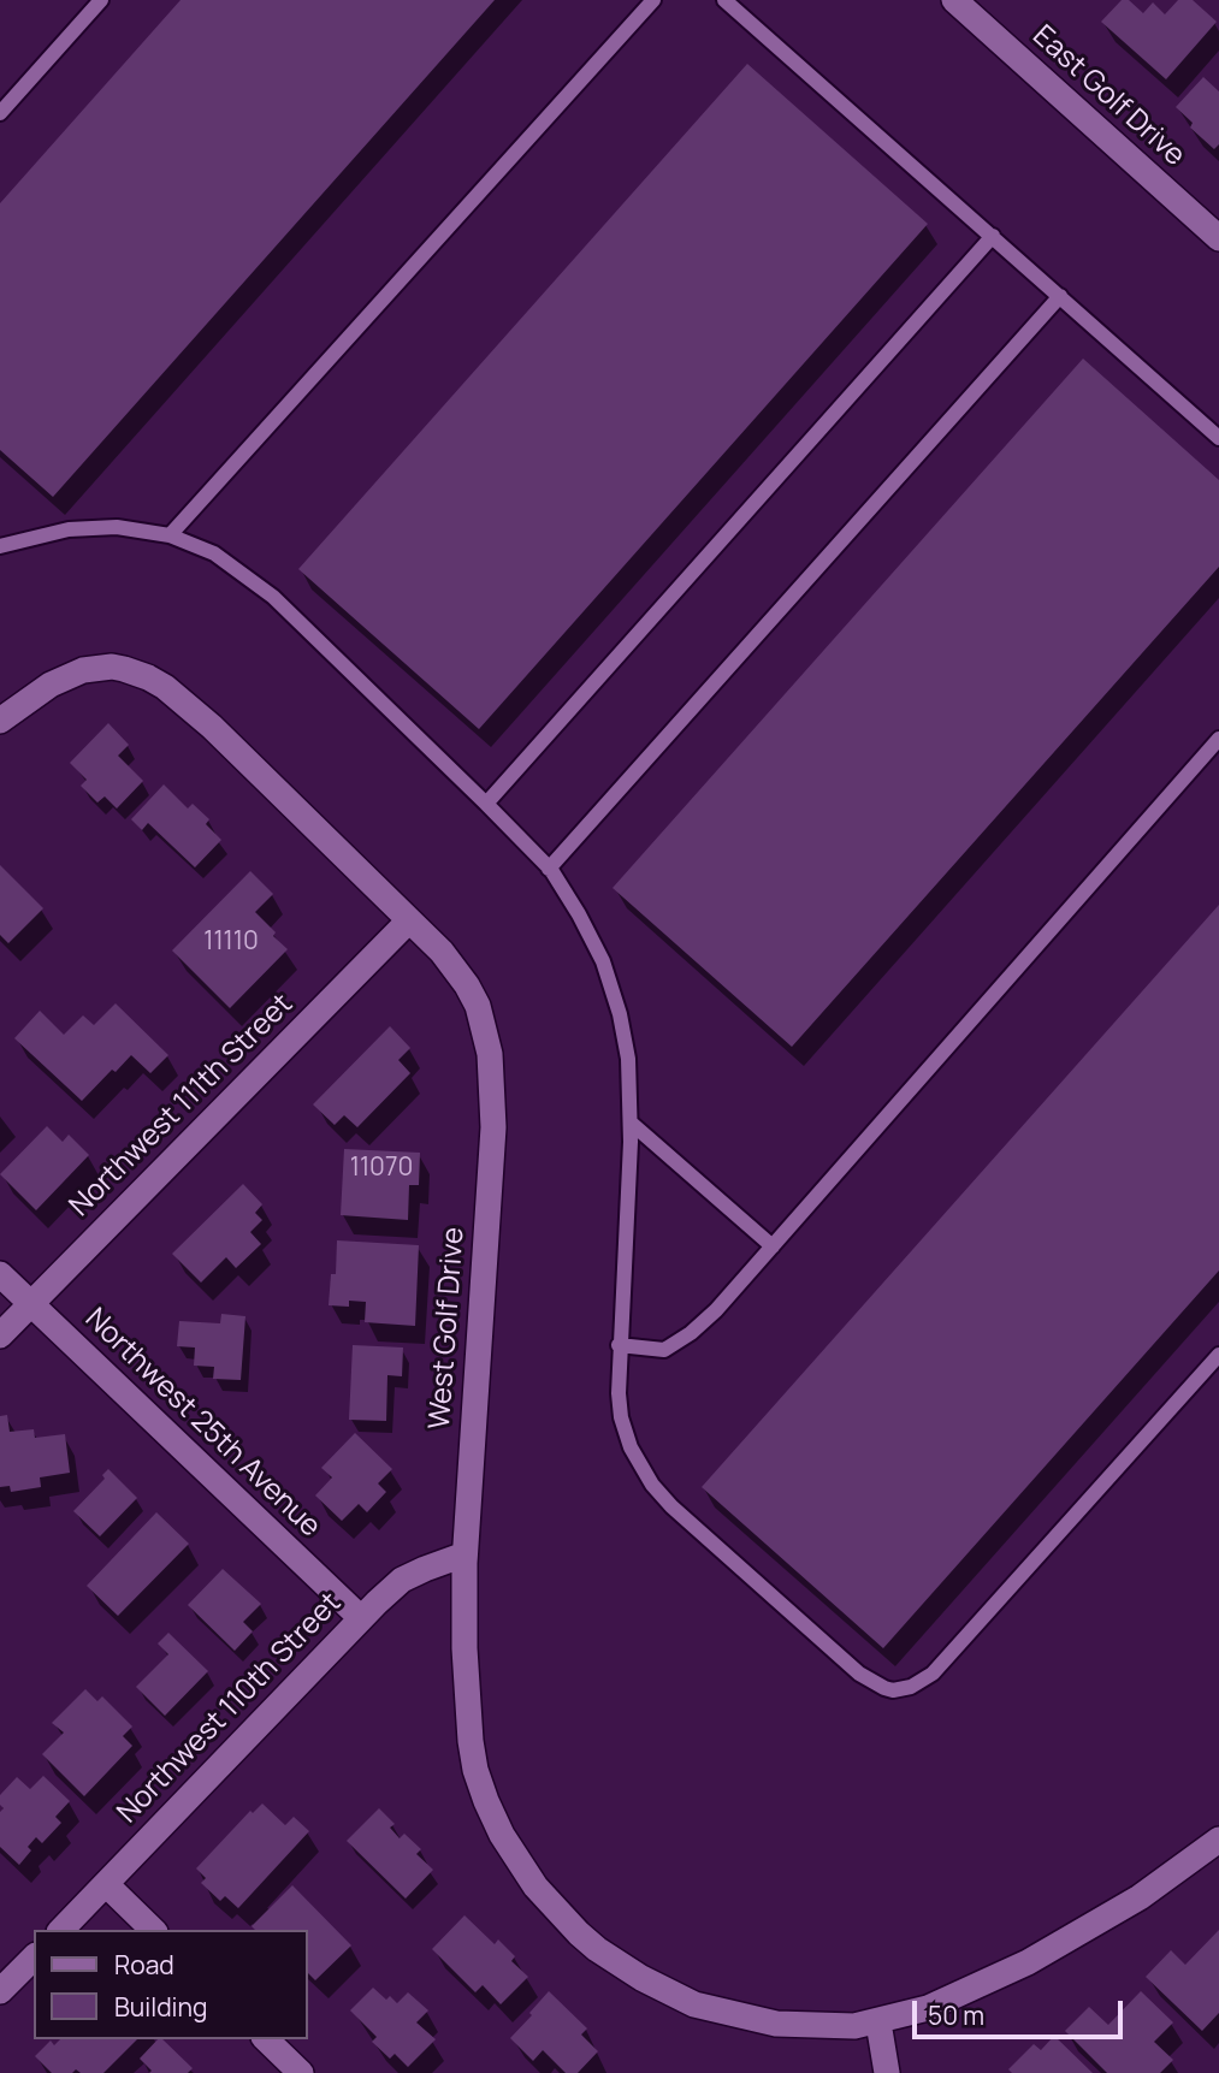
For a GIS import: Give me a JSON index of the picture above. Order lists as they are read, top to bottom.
{
  "streets": {
    "street": [
      "East Golf Drive",
      "Northwest 111th Street",
      "West Golf Drive",
      "Northwest 25th Avenue",
      "Northwest 110th Street"
    ]
  },
  "crossings": [
    ["Northwest 111th Street", "West Golf Drive"],
    ["Northwest 111th Street", "Northwest 25th Avenue"],
    ["West Golf Drive", "Northwest 110th Street"],
    ["Northwest 25th Avenue", "Northwest 110th Street"]
  ],
  "house_numbers": ["11110", "11070"],
  "legend": ["Road", "Building"],
  "scale_bar": "50 m"
}
